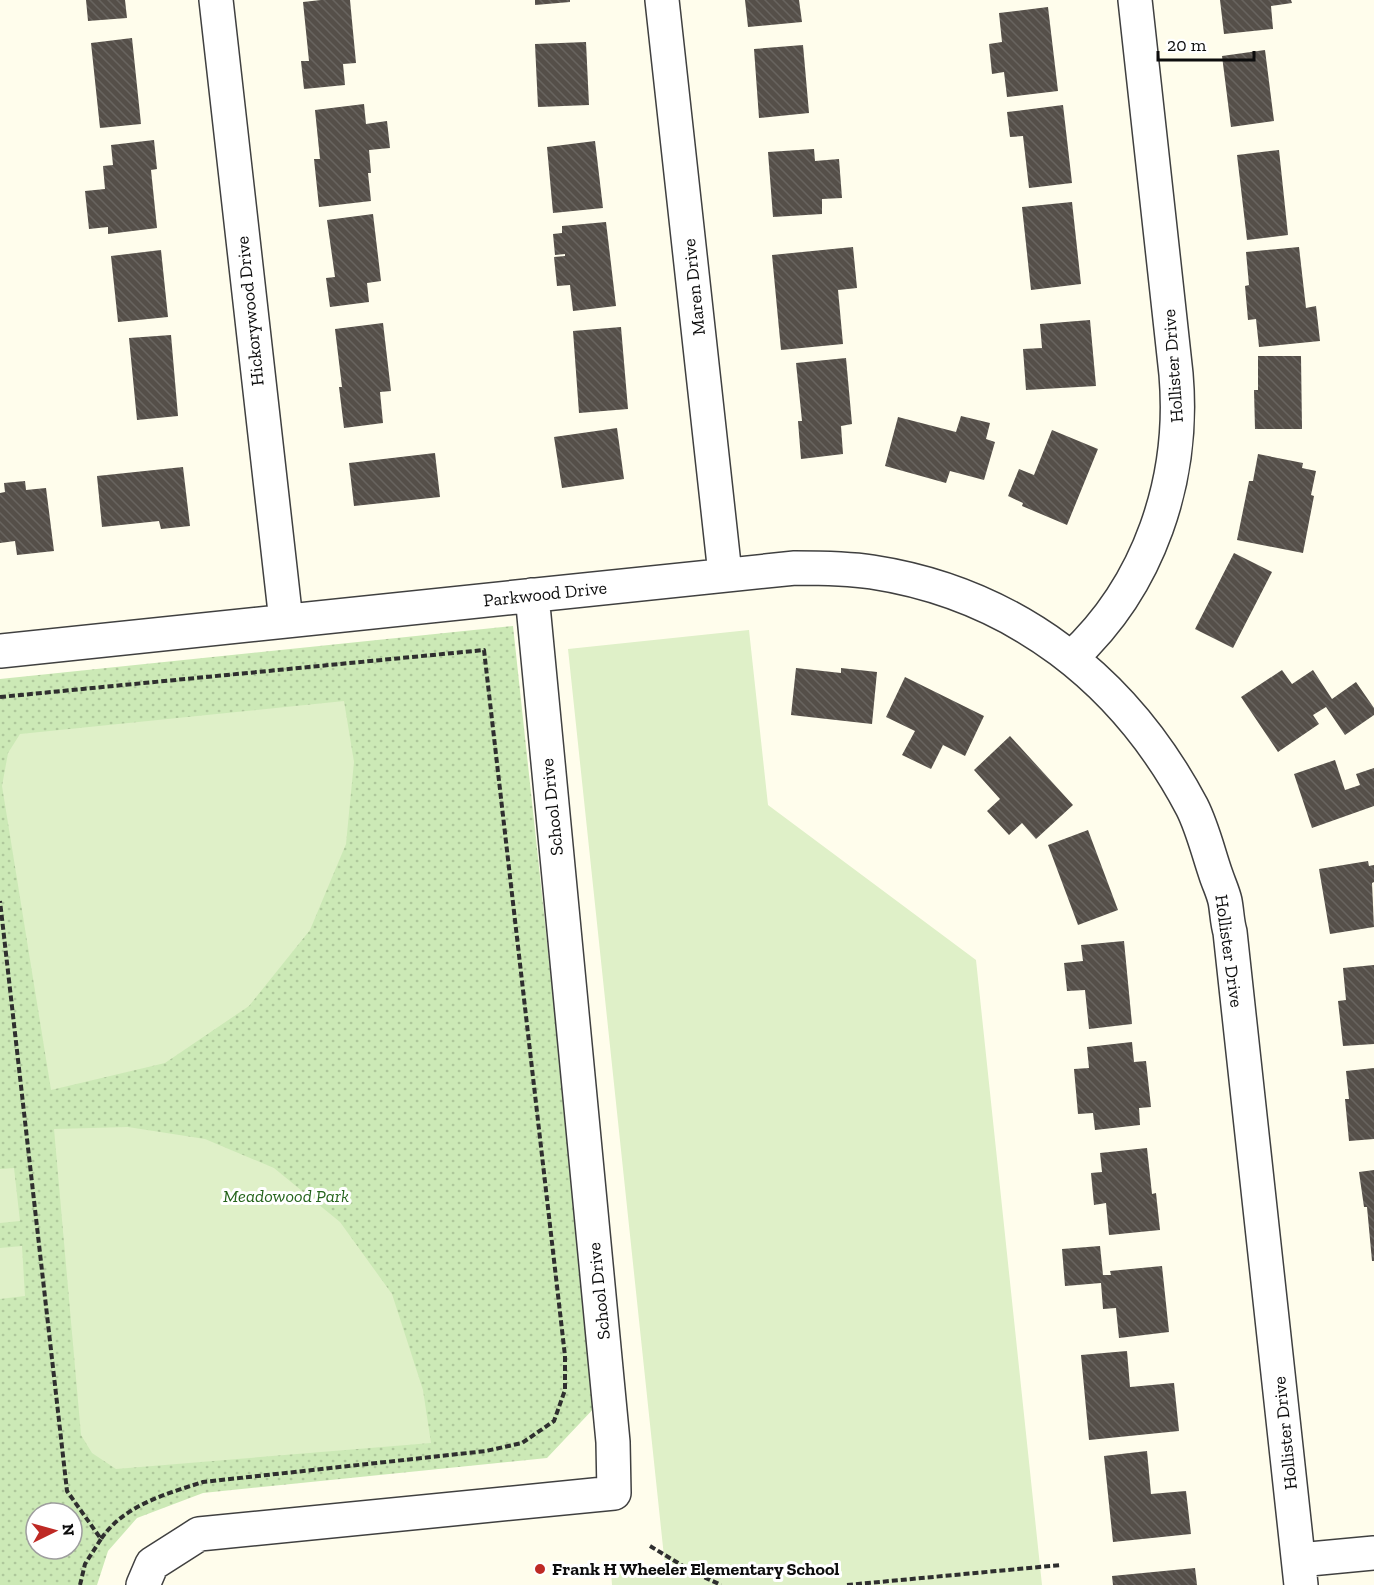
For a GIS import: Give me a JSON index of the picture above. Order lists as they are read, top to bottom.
{
  "streets": {
    "street": [
      "Maren Drive",
      "Hickorywood Drive",
      "Hollister Drive",
      "Parkwood Drive",
      "School Drive"
    ]
  },
  "crossings": [
    ["Maren Drive", "Parkwood Drive"],
    ["Hickorywood Drive", "Parkwood Drive"],
    ["Hollister Drive", "Parkwood Drive"],
    ["Parkwood Drive", "School Drive"]
  ],
  "parks": ["Meadowood Park"],
  "places": ["Frank H Wheeler Elementary School"],
  "scale_bar": "20 m",
  "north": "right"
}
